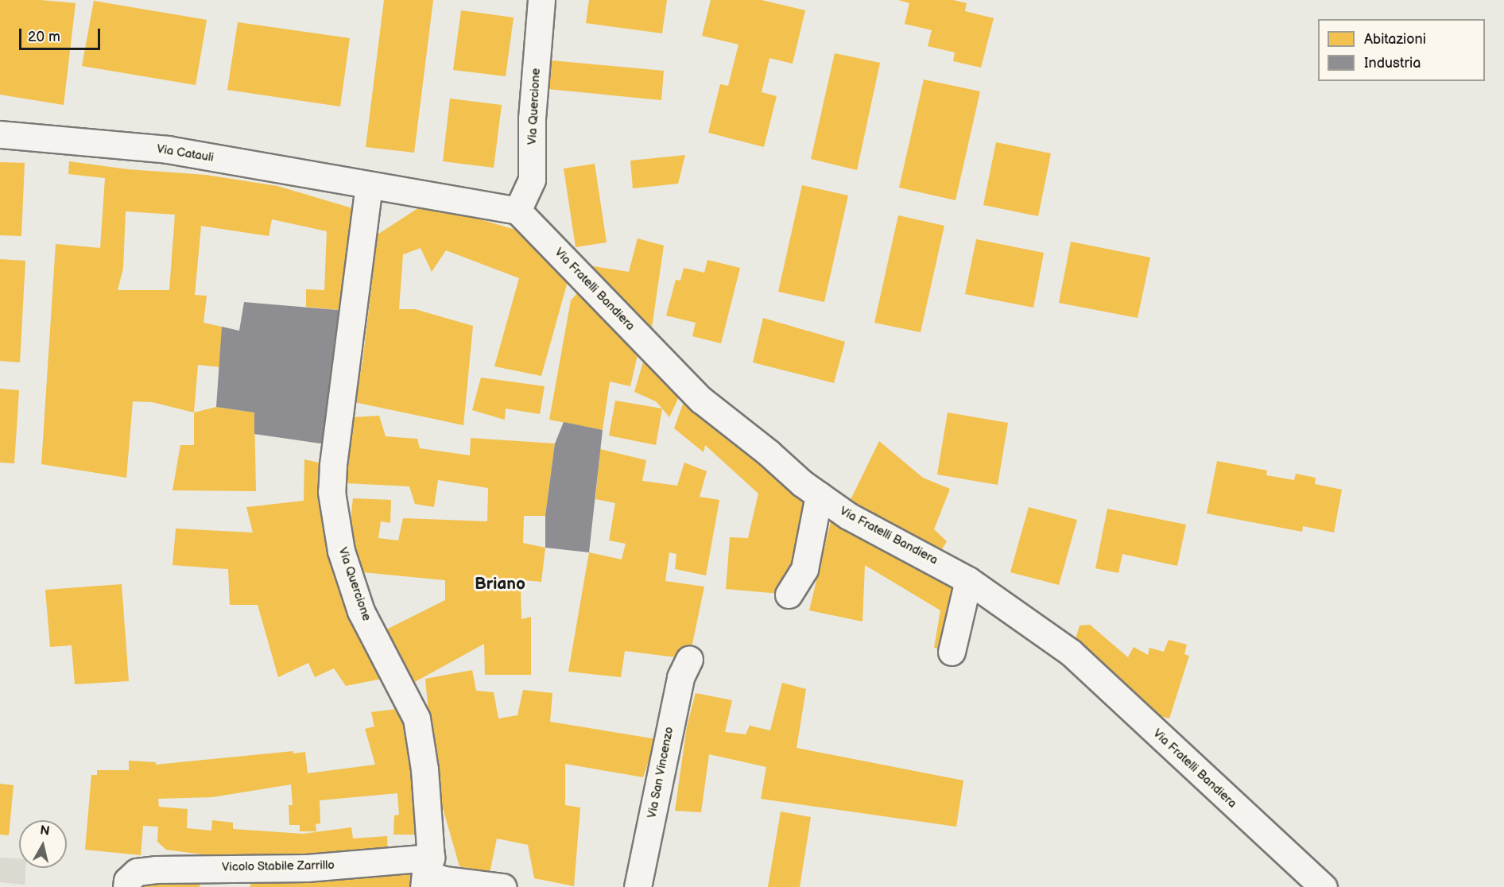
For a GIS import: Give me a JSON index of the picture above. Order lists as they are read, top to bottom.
{
  "streets": {
    "street": [
      "Via Quercione",
      "Via Catauli",
      "Via Fratelli Bandiera",
      "Via San Vincenzo",
      "Vicolo Stabile Zarrillo"
    ]
  },
  "crossings": [
    ["Via Quercione", "Via Catauli"],
    ["Via Quercione", "Via Fratelli Bandiera"],
    ["Via Quercione", "Vicolo Stabile Zarrillo"]
  ],
  "districts": ["Briano"],
  "legend": ["Abitazioni", "Industria"],
  "scale_bar": "20 m",
  "north": "top"
}
